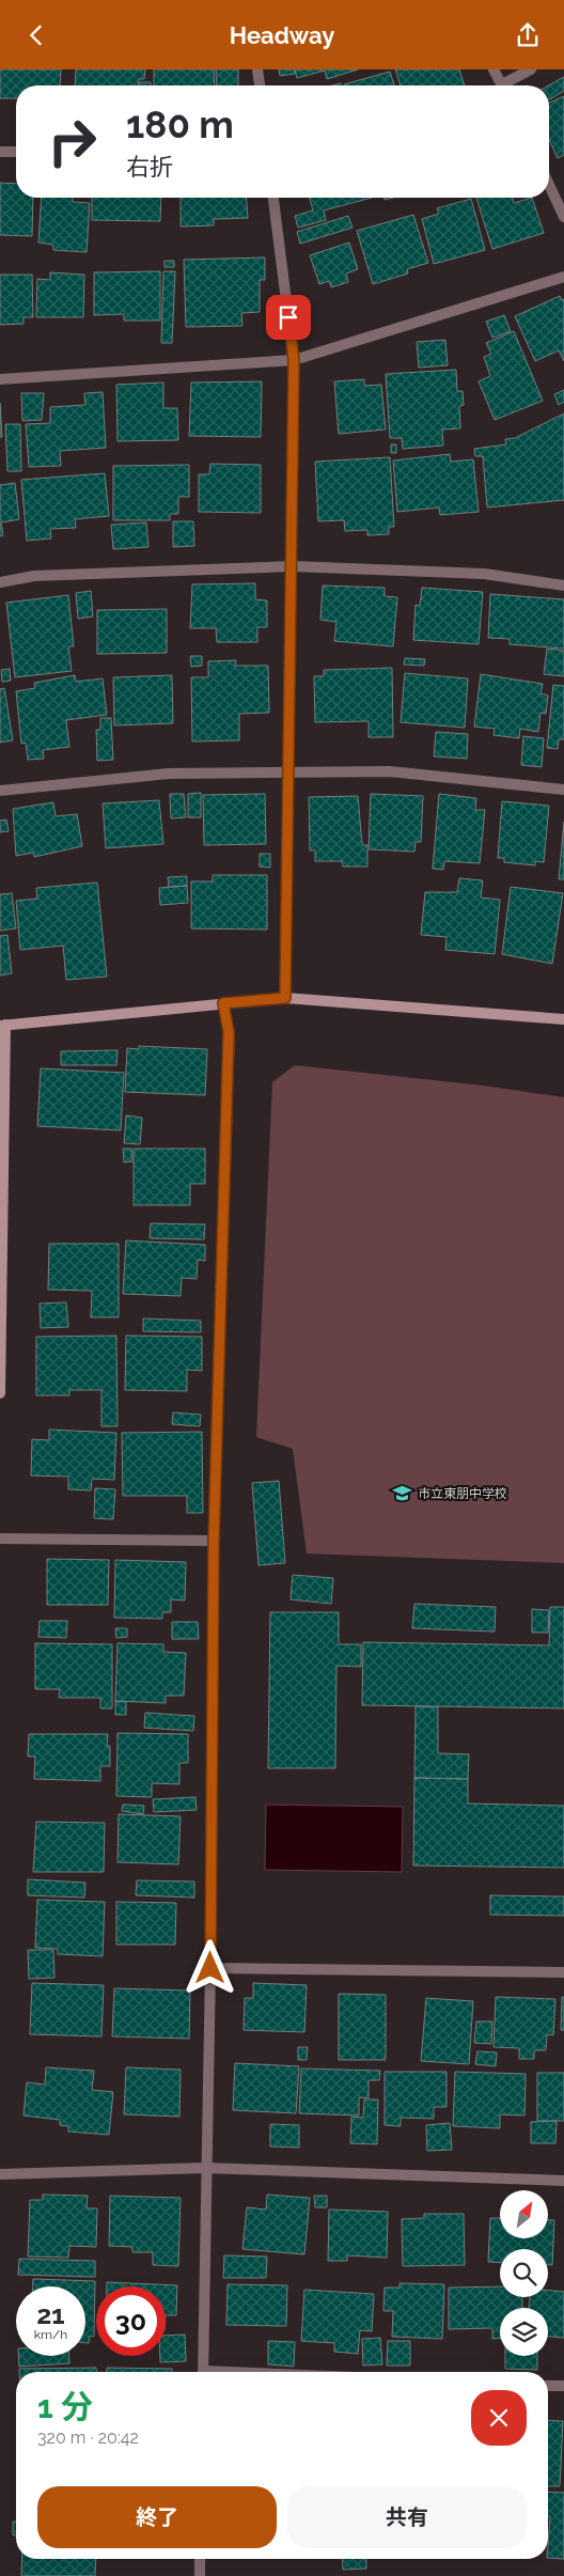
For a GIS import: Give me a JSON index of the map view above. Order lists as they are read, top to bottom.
{
  "places": {
    "school or university": ["市立東朋中学校"]
  },
  "north": "top right",
  "page": {
    "header": "Headway",
    "turn": ["180 m", "右折"],
    "speed": "21 km/h",
    "limit": "30",
    "heading": ["1 分", "320 m · 20:42"],
    "buttons": ["終了", "共有"]
  }
}
